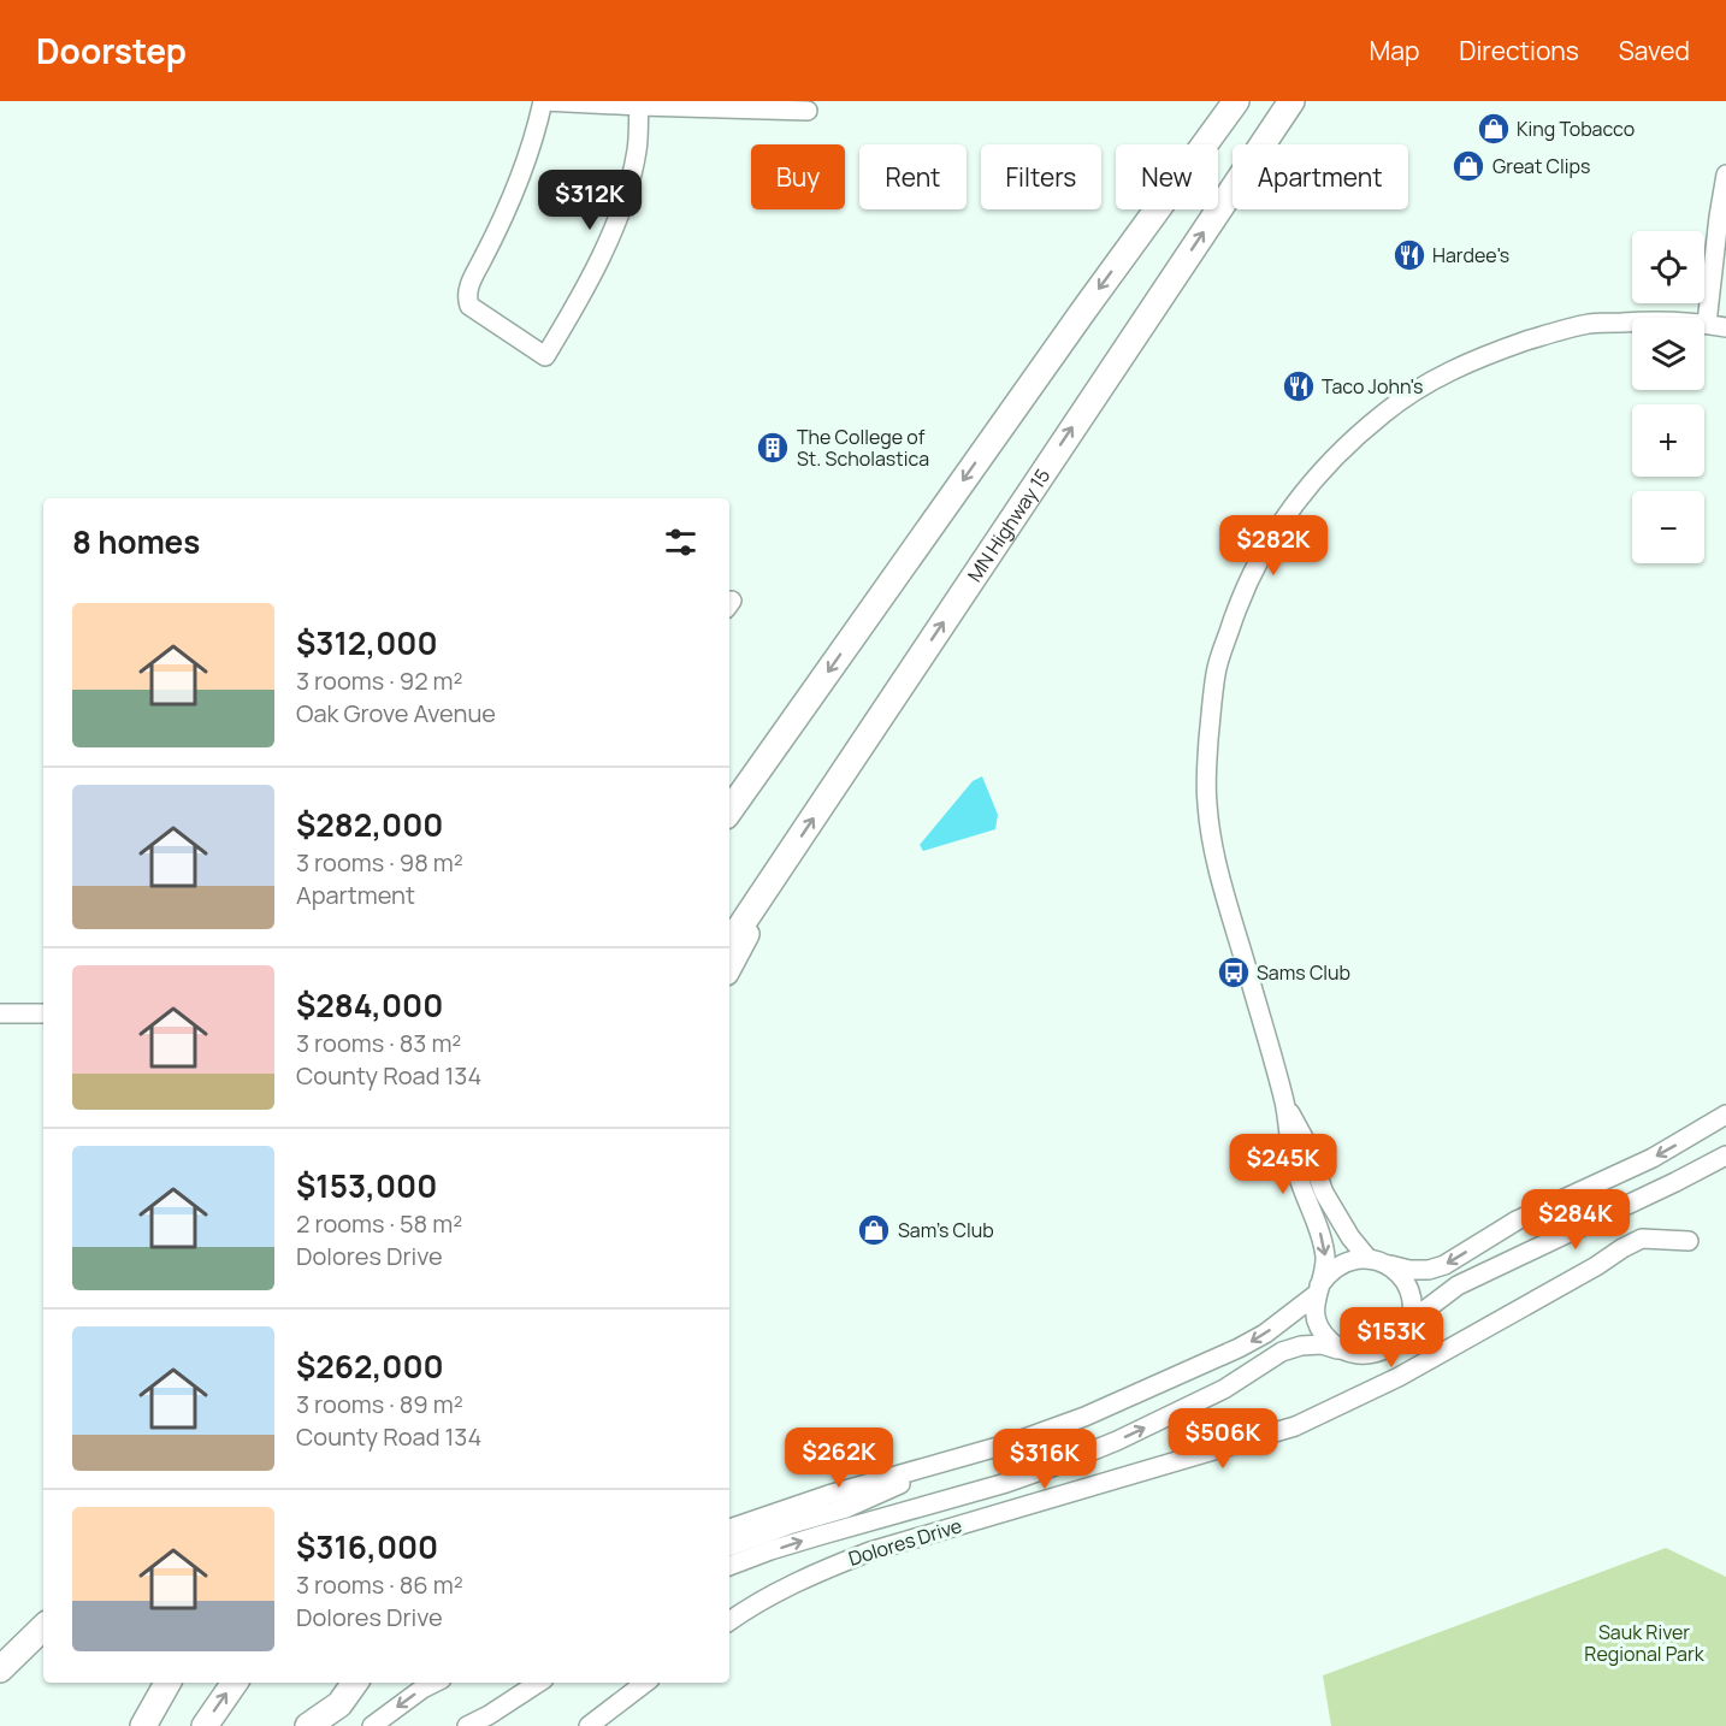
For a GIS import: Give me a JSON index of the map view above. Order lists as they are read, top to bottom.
{
  "streets": {
    "highway": ["MN Highway 15"],
    "street": ["Dolores Drive"]
  },
  "parks": ["Sauk River Regional Park"],
  "places": {
    "shop": ["King Tobacco", "Great Clips", "Sam's Club"],
    "restaurant": ["Hardee's", "Taco John's"],
    "building": ["The College of St. Scholastica"],
    "bus stop": ["Sams Club"]
  },
  "page": {
    "header": "Doorstep",
    "nav": ["Map", "Directions", "Saved"],
    "chip": [
      "Buy",
      "Rent",
      "Filters",
      "New",
      "Apartment"
    ],
    "price": [
      "$312K",
      "$282K",
      "$245K",
      "$284K",
      "$153K",
      "$506K",
      "$262K",
      "$316K"
    ],
    "map_buttons": ["+", "−"],
    "heading": "8 homes",
    "list": [
      {
        "name": "$312,000",
        "note": "3 rooms · 92 m² · Oak Grove Avenue"
      },
      {
        "name": "$282,000",
        "note": "3 rooms · 98 m² · Apartment"
      },
      {
        "name": "$284,000",
        "note": "3 rooms · 83 m² · County Road 134"
      },
      {
        "name": "$153,000",
        "note": "2 rooms · 58 m² · Dolores Drive"
      },
      {
        "name": "$262,000",
        "note": "3 rooms · 89 m² · County Road 134"
      },
      {
        "name": "$316,000",
        "note": "3 rooms · 86 m² · Dolores Drive"
      }
    ]
  }
}
